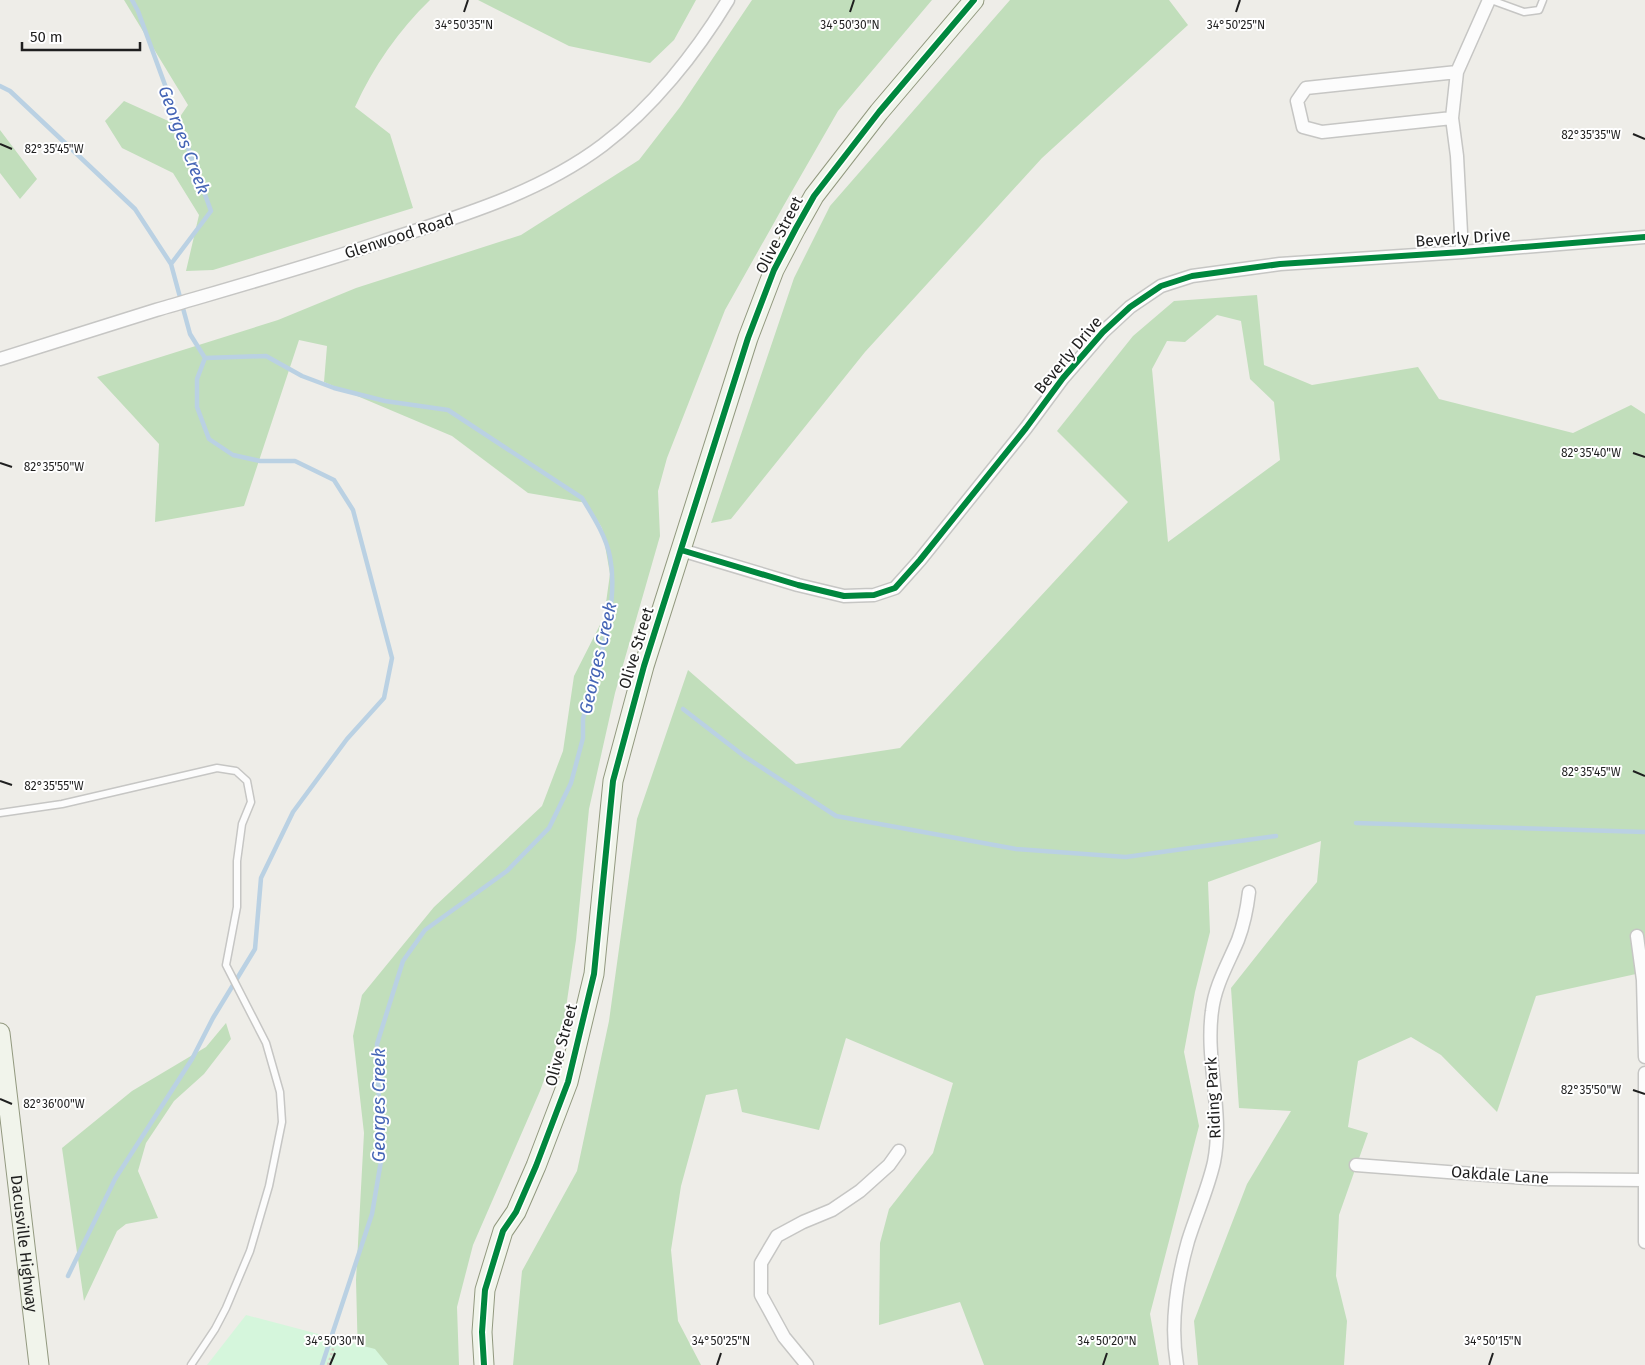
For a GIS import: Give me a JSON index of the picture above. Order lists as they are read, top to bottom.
{
  "streets": {
    "street": [
      "Olive Street",
      "Glenwood Road",
      "Beverly Drive",
      "Riding Park",
      "Oakdale Lane",
      "Dacusville Highway"
    ]
  },
  "crossings": [
    ["Olive Street", "Beverly Drive"]
  ],
  "water": ["Georges Creek"],
  "scale_bar": "50 m",
  "coordinates": [
    "34°50'35\"N",
    "34°50'30\"N",
    "34°50'25\"N",
    "82°35'35\"W",
    "82°35'45\"W",
    "82°35'40\"W",
    "82°35'50\"W",
    "82°35'55\"W",
    "82°36'00\"W",
    "34°50'20\"N",
    "34°50'15\"N"
  ]
}
